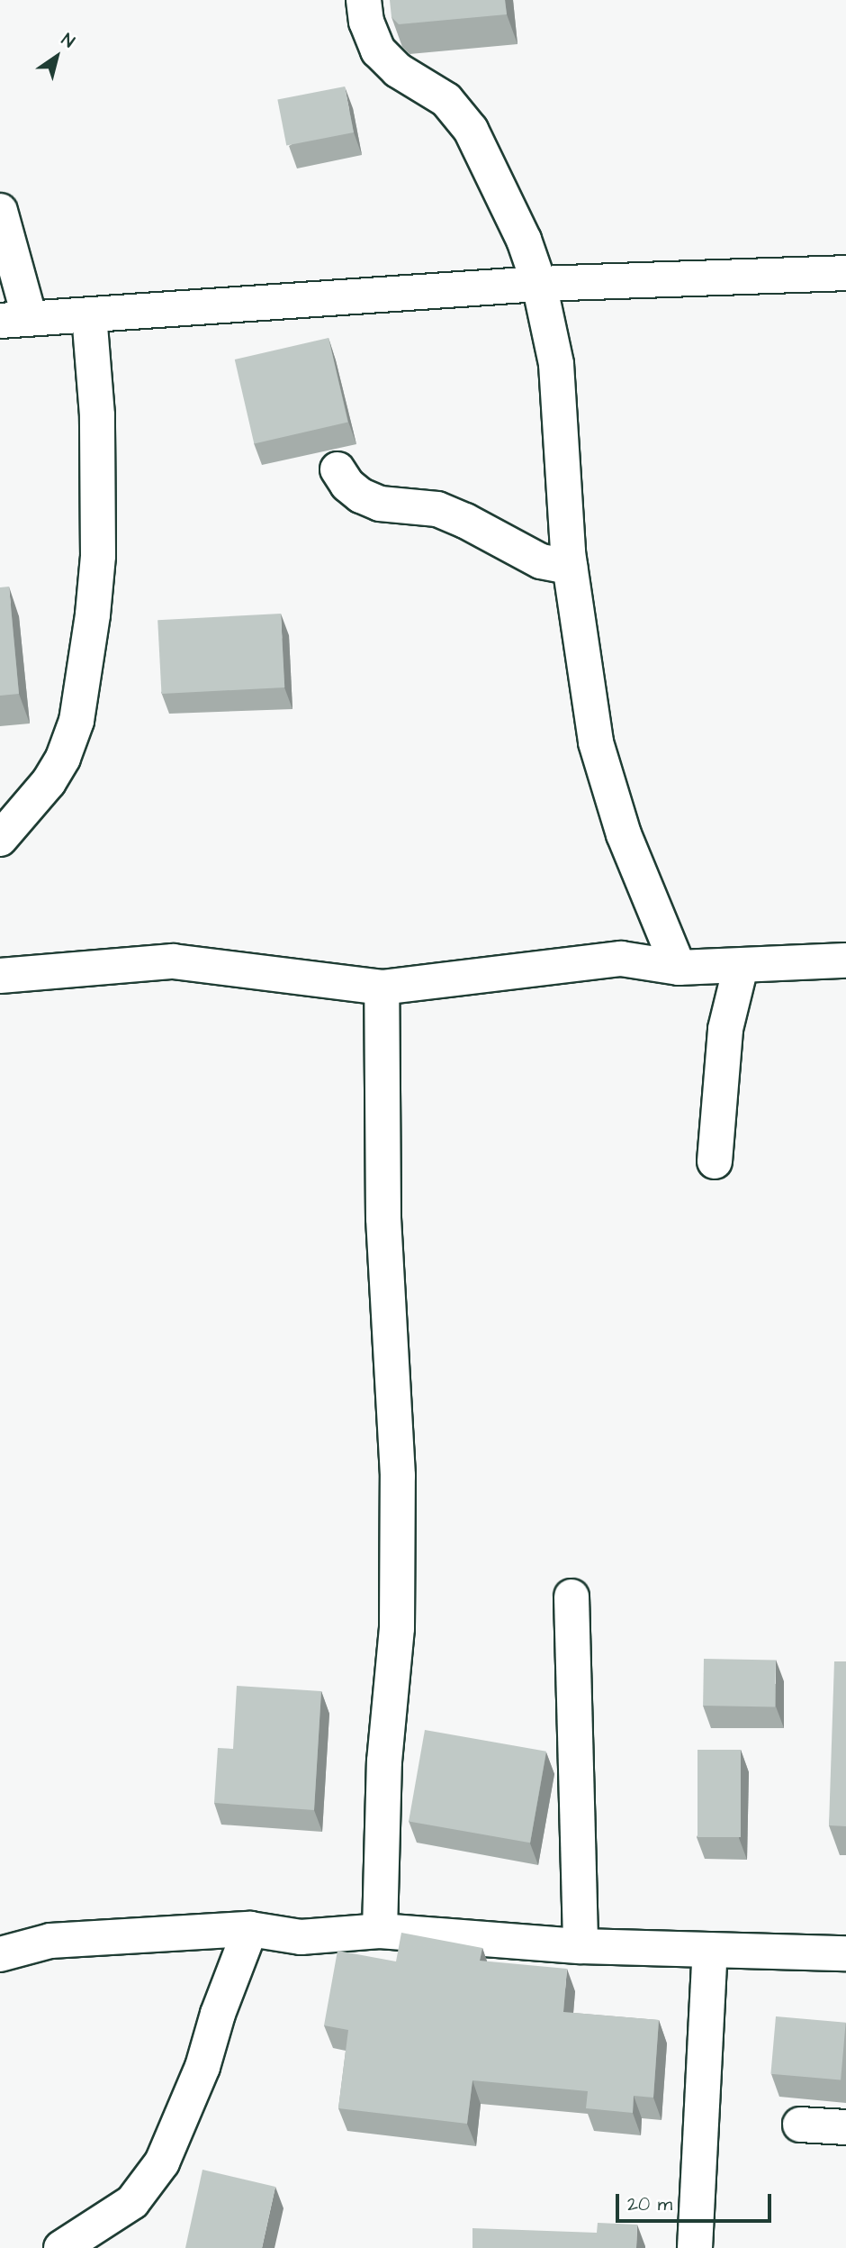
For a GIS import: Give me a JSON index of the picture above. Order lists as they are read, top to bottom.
{
  "scale_bar": "20 m",
  "north": "top right"
}
